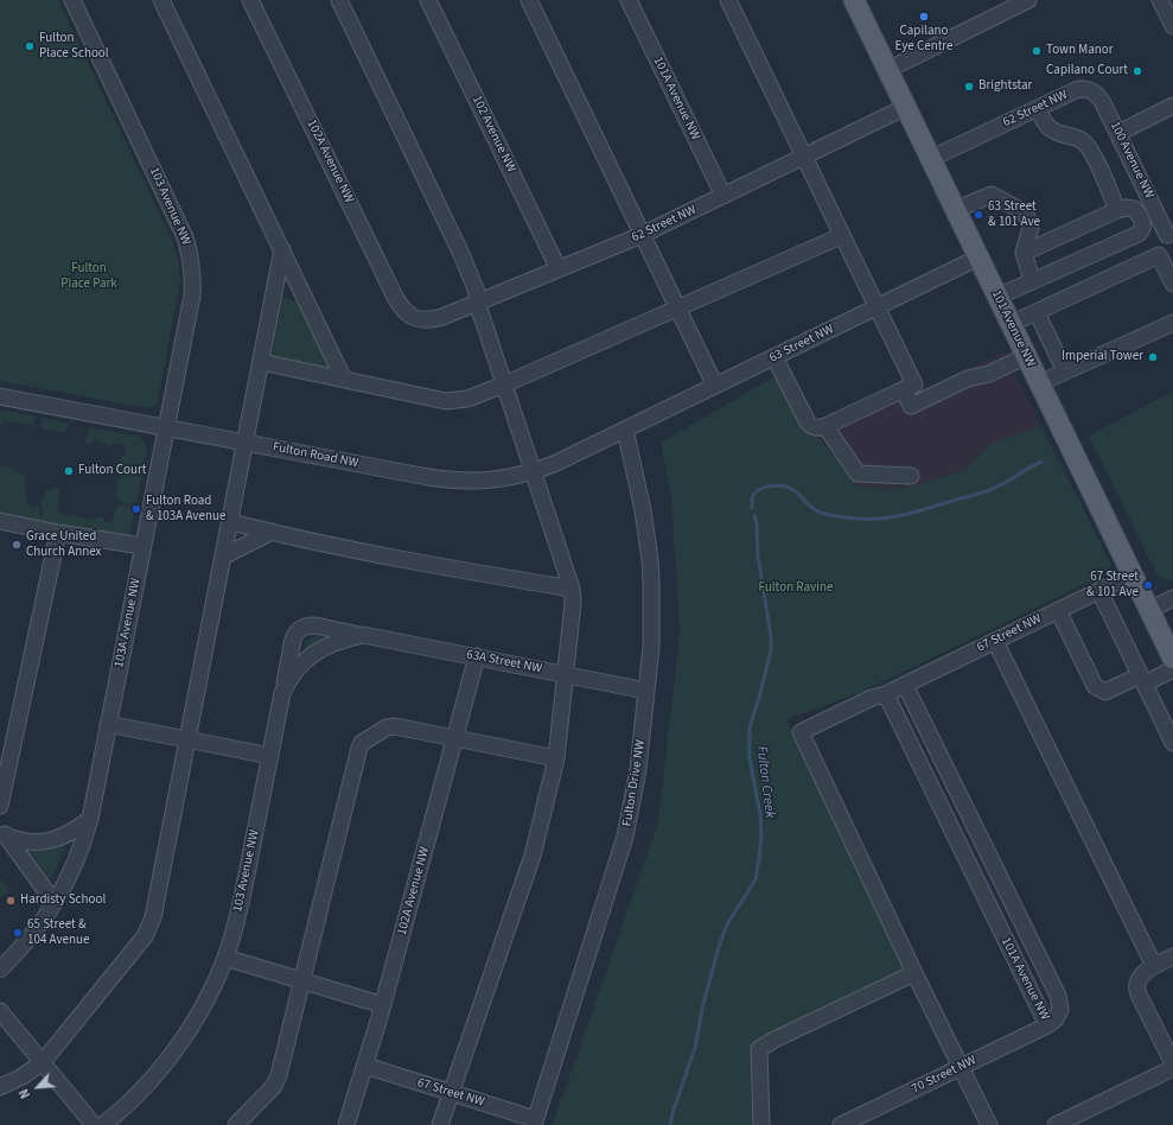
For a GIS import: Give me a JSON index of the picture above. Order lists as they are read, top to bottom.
{
  "streets": {
    "main road": ["101 Avenue NW"],
    "street": [
      "101A Avenue NW",
      "62 Street NW",
      "102 Avenue NW",
      "100 Avenue NW",
      "102A Avenue NW",
      "103 Avenue NW",
      "63 Street NW",
      "Fulton Road NW",
      "103A Avenue NW",
      "67 Street NW",
      "63A Street NW",
      "Fulton Drive NW",
      "70 Street NW"
    ]
  },
  "crossings": [
    ["101A Avenue NW", "62 Street NW"],
    ["101A Avenue NW", "67 Street NW"],
    ["101A Avenue NW", "70 Street NW"],
    ["62 Street NW", "102 Avenue NW"],
    ["62 Street NW", "100 Avenue NW"],
    ["62 Street NW", "102A Avenue NW"],
    ["62 Street NW", "101 Avenue NW"],
    ["102A Avenue NW", "67 Street NW"],
    ["102A Avenue NW", "63A Street NW"],
    ["103 Avenue NW", "Fulton Road NW"],
    ["103 Avenue NW", "103A Avenue NW"],
    ["103 Avenue NW", "63A Street NW"],
    ["101 Avenue NW", "63 Street NW"],
    ["101 Avenue NW", "67 Street NW"],
    ["63 Street NW", "Fulton Road NW"],
    ["63 Street NW", "Fulton Drive NW"],
    ["Fulton Road NW", "103A Avenue NW"],
    ["Fulton Road NW", "Fulton Drive NW"],
    ["67 Street NW", "Fulton Drive NW"],
    ["63A Street NW", "Fulton Drive NW"]
  ],
  "water": ["Fulton Creek"],
  "parks": ["Fulton Place Park", "Fulton Ravine"],
  "places": [
    "Capilano Eye Centre",
    "Fulton Place School",
    "Town Manor",
    "Capilano Court",
    "Brightstar",
    "63 Street & 101 Ave",
    "Imperial Tower",
    "Fulton Court",
    "Fulton Road & 103A Avenue",
    "Grace United Church Annex",
    "67 Street & 101 Ave",
    "Hardisty School",
    "65 Street & 104 Avenue"
  ],
  "north": "bottom left"
}
